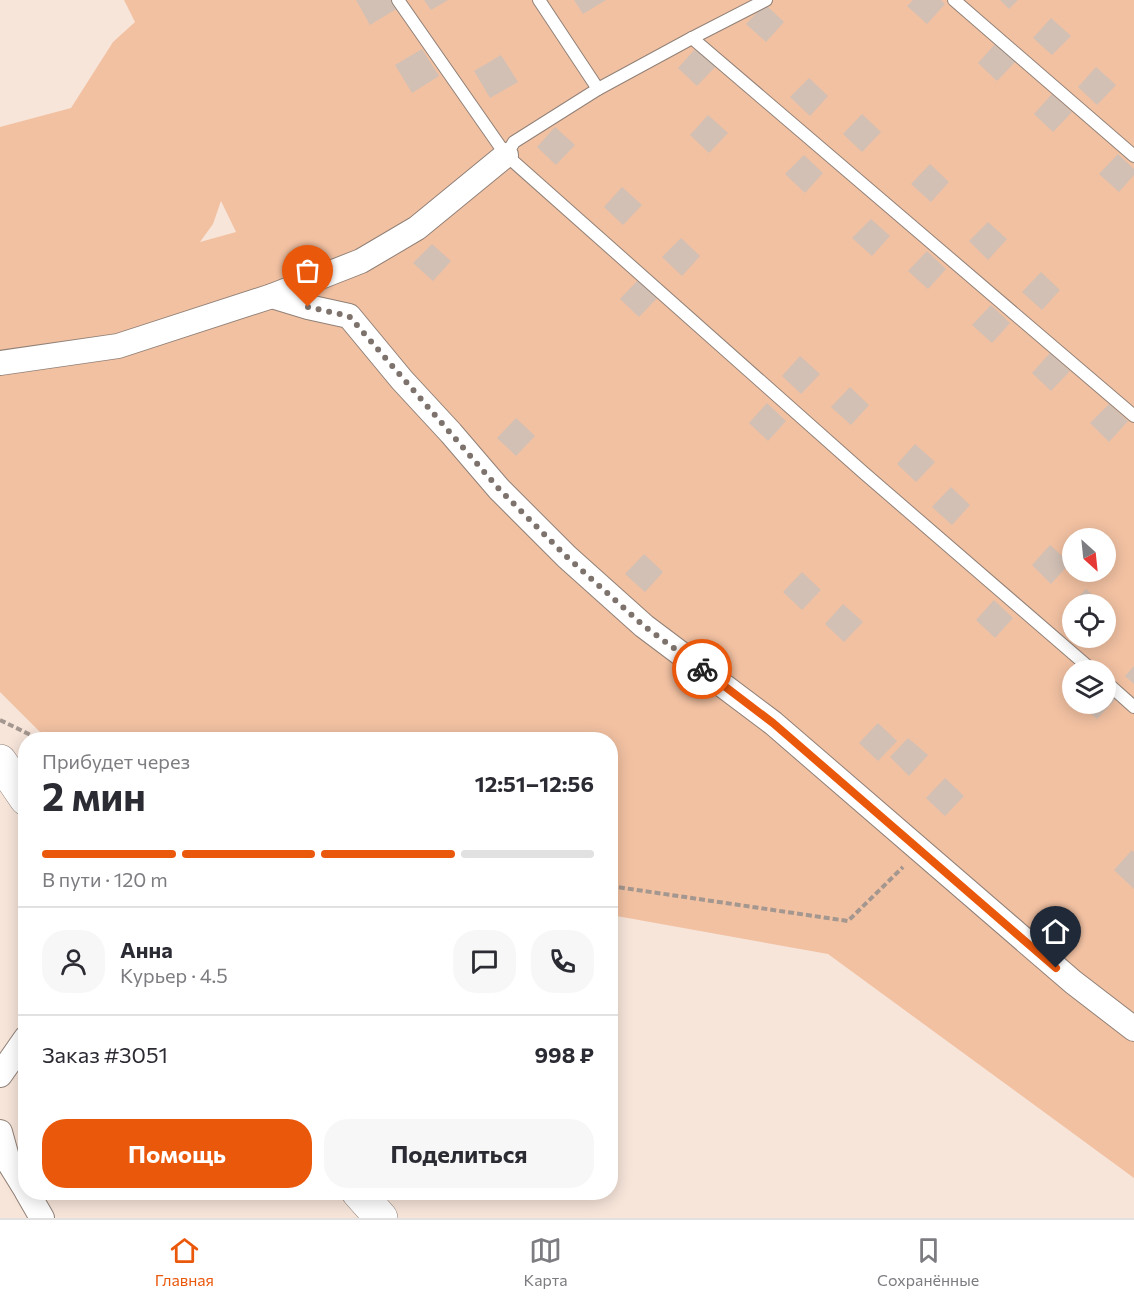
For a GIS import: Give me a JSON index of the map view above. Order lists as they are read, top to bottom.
{
  "north": "bottom right",
  "page": {
    "heading": ["2 мин", "Прибудет через", "12:51–12:56"],
    "panel": [
      "Анна",
      "Курьер · 4.5",
      "Заказ #3051",
      "998 ₽"
    ],
    "bar": "В пути · 120 m",
    "buttons": ["Помощь", "Поделиться"],
    "tabs": ["Главная", "Карта", "Сохранённые"]
  }
}
